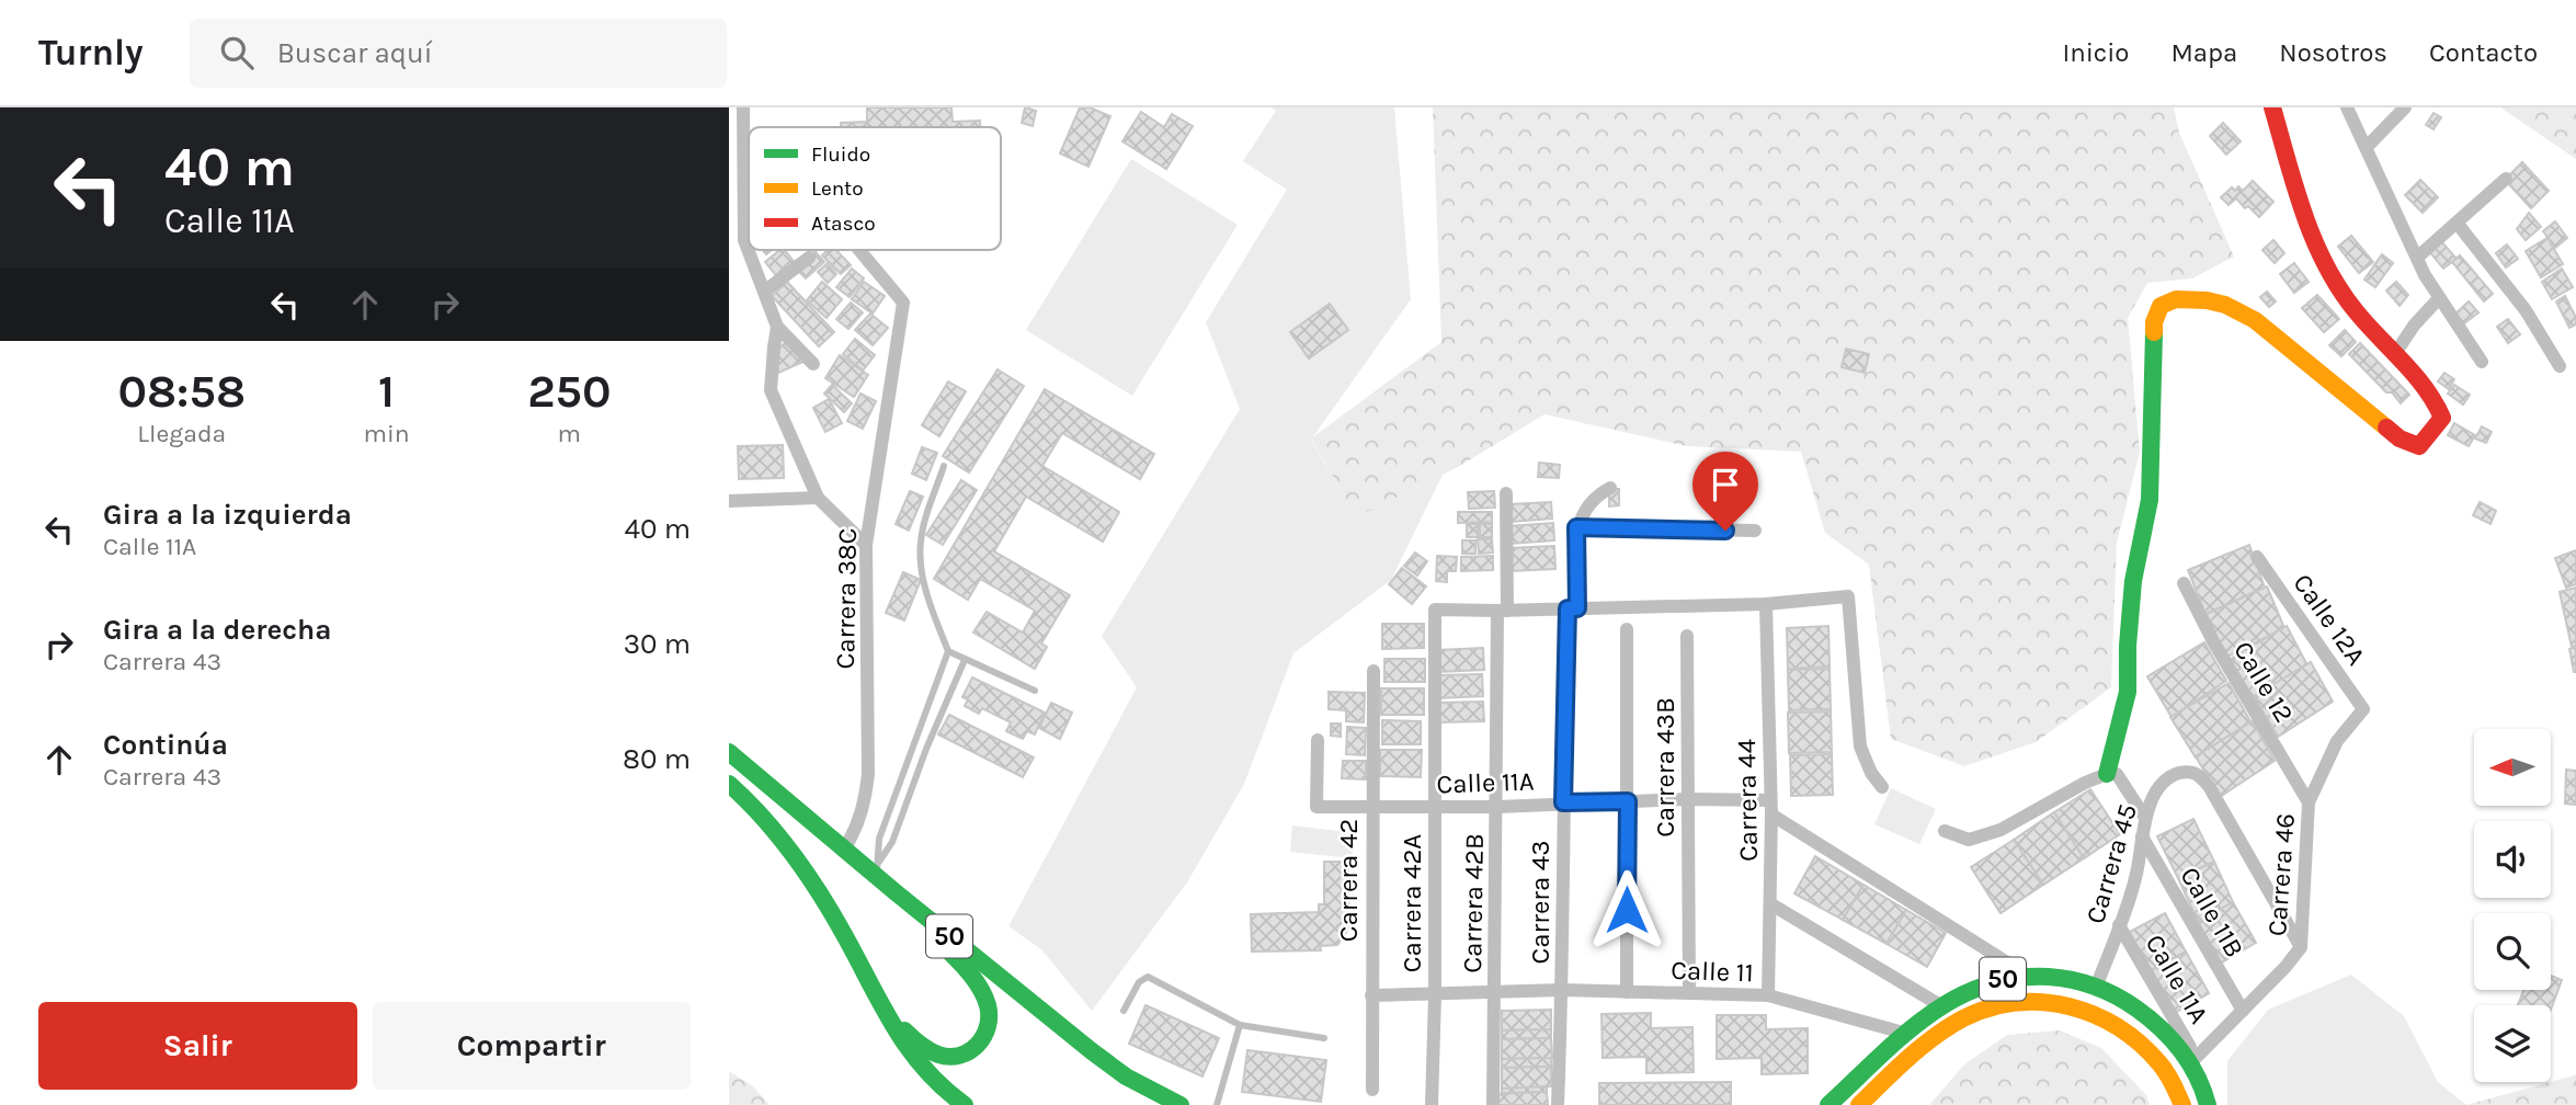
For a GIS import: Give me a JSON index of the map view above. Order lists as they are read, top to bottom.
{
  "streets": {
    "main road": ["50"],
    "street": [
      "Carrera 38C",
      "Calle 12A",
      "Calle 12",
      "Carrera 43B",
      "Calle 11A",
      "Carrera 44",
      "Carrera 45",
      "Carrera 46",
      "Carrera 42",
      "Carrera 43",
      "Carrera 42A",
      "Carrera 42B",
      "Calle 11B",
      "Calle 11"
    ]
  },
  "crossings": [
    ["Carrera 38C", "50"],
    ["Calle 12A", "Carrera 46"],
    ["Calle 12", "Carrera 46"],
    ["Carrera 43B", "Calle 11A"],
    ["Carrera 43B", "Calle 11"],
    ["Calle 11A", "Carrera 44"],
    ["Calle 11A", "Carrera 45"],
    ["Calle 11A", "Carrera 46"],
    ["Calle 11A", "Carrera 42"],
    ["Calle 11A", "Carrera 43"],
    ["Calle 11A", "Carrera 42A"],
    ["Calle 11A", "Carrera 42B"],
    ["Calle 11A", "50"],
    ["Carrera 44", "Calle 11"],
    ["Carrera 45", "Carrera 46"],
    ["Carrera 45", "Calle 11B"],
    ["Carrera 45", "50"],
    ["Carrera 46", "Calle 11B"],
    ["Carrera 46", "50"],
    ["Carrera 42", "Calle 11"],
    ["Carrera 43", "Calle 11"],
    ["Carrera 42A", "Carrera 42B"],
    ["Carrera 42A", "Calle 11"],
    ["Carrera 42B", "Calle 11"],
    ["50", "Calle 11"]
  ],
  "legend": ["Fluido", "Lento", "Atasco"],
  "north": "left",
  "page": {
    "header": "Turnly",
    "search": "Buscar aquí",
    "nav": [
      "Inicio",
      "Mapa",
      "Nosotros",
      "Contacto"
    ],
    "turn": ["40 m", "Calle 11A"],
    "eta": [
      "08:58",
      "Llegada",
      "1",
      "min",
      "250",
      "m"
    ],
    "list": [
      {
        "name": "Gira a la izquierda",
        "note": "Calle 11A",
        "value": "40 m"
      },
      {
        "name": "Gira a la derecha",
        "note": "Carrera 43",
        "value": "30 m"
      },
      {
        "name": "Continúa",
        "note": "Carrera 43",
        "value": "80 m"
      }
    ],
    "buttons": ["Salir", "Compartir"]
  }
}
